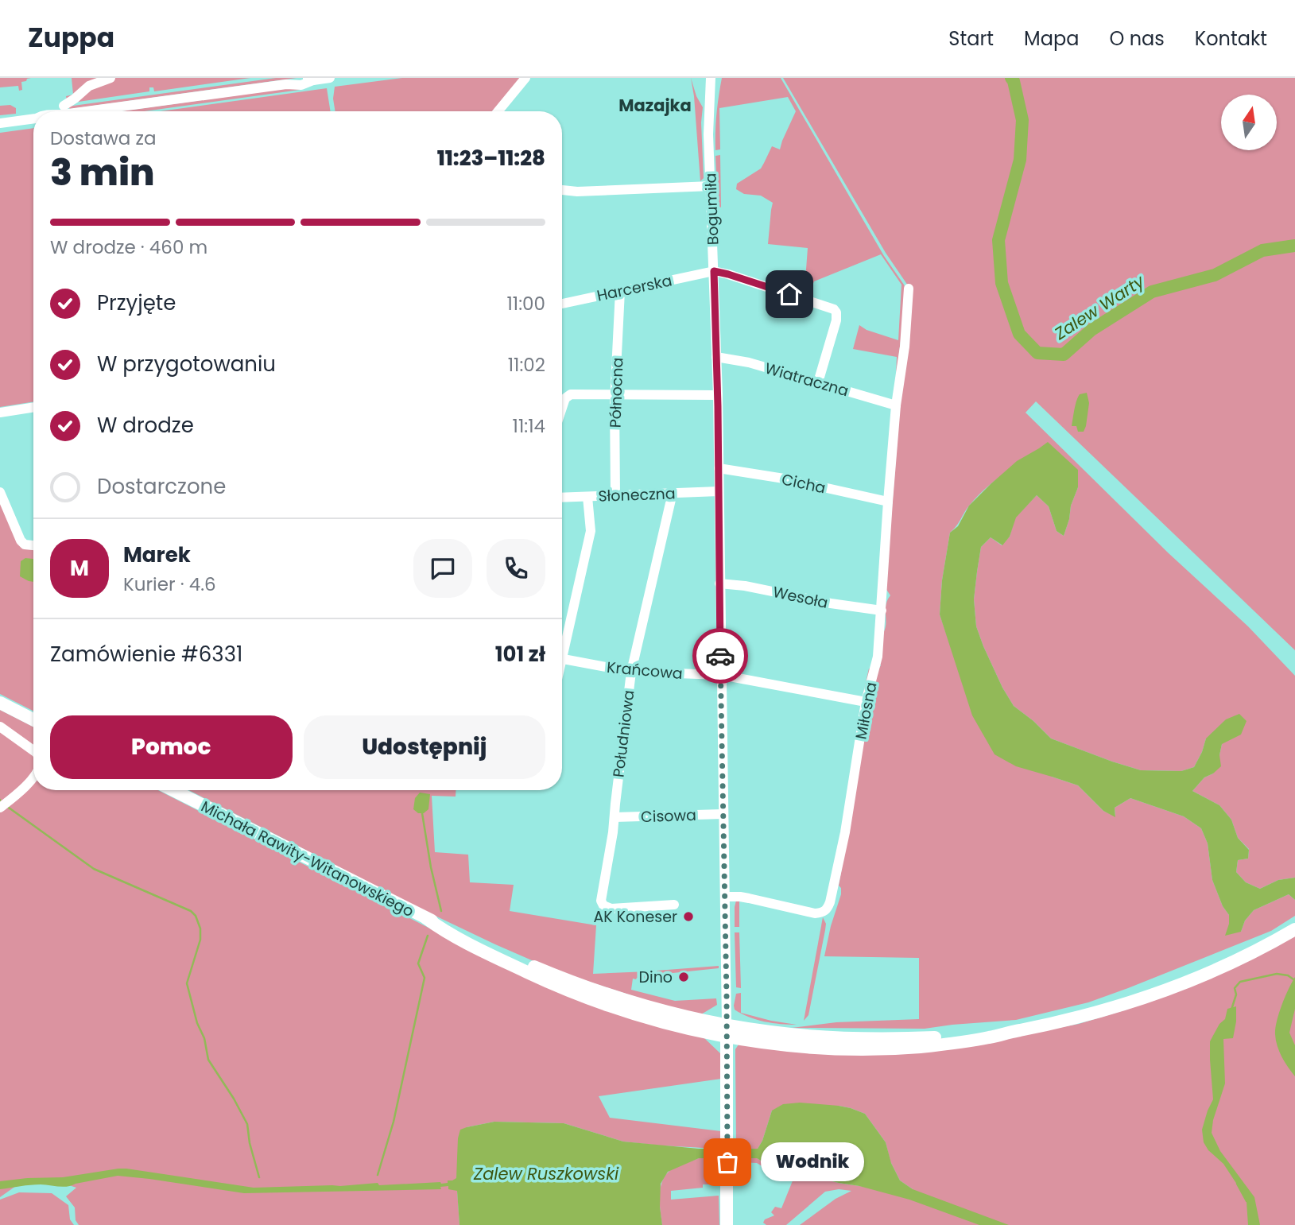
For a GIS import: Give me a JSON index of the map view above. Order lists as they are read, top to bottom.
{
  "streets": {
    "main road": ["Bogumiła", "Michała Rawity-Witanowskiego"],
    "street": [
      "Harcerska",
      "Wiatraczna",
      "Północna",
      "Cicha",
      "Słoneczna",
      "Wesoła",
      "Krańcowa",
      "Miłosna",
      "Południowa",
      "Cisowa"
    ]
  },
  "crossings": [
    ["Bogumiła", "Harcerska"],
    ["Bogumiła", "Wiatraczna"],
    ["Bogumiła", "Cicha"],
    ["Bogumiła", "Słoneczna"],
    ["Bogumiła", "Wesoła"],
    ["Bogumiła", "Krańcowa"],
    ["Bogumiła", "Miłosna"],
    ["Bogumiła", "Cisowa"],
    ["Bogumiła", "Michała Rawity-Witanowskiego"],
    ["Harcerska", "Północna"],
    ["Wiatraczna", "Miłosna"],
    ["Północna", "Słoneczna"],
    ["Cicha", "Miłosna"],
    ["Słoneczna", "Południowa"],
    ["Wesoła", "Miłosna"],
    ["Krańcowa", "Miłosna"],
    ["Krańcowa", "Południowa"],
    ["Południowa", "Cisowa"]
  ],
  "districts": ["Mazajka"],
  "water": ["Zalew Warty", "Zalew Ruszkowski"],
  "places": ["AK Koneser", "Dino", "Wodnik"],
  "north": "top",
  "page": {
    "header": "Zuppa",
    "nav": [
      "Start",
      "Mapa",
      "O nas",
      "Kontakt"
    ],
    "heading": ["3 min", "Dostawa za", "11:23–11:28"],
    "panel": [
      "Marek",
      "Kurier · 4.6",
      "Zamówienie #6331",
      "101 zł"
    ],
    "bar": "W drodze · 460 m",
    "list": [
      ["Przyjęte", "11:00"],
      ["W przygotowaniu", "11:02"],
      ["W drodze", "11:14"],
      "Dostarczone"
    ],
    "round": "M",
    "buttons": ["Pomoc", "Udostępnij"],
    "bubble": "Wodnik"
  }
}
